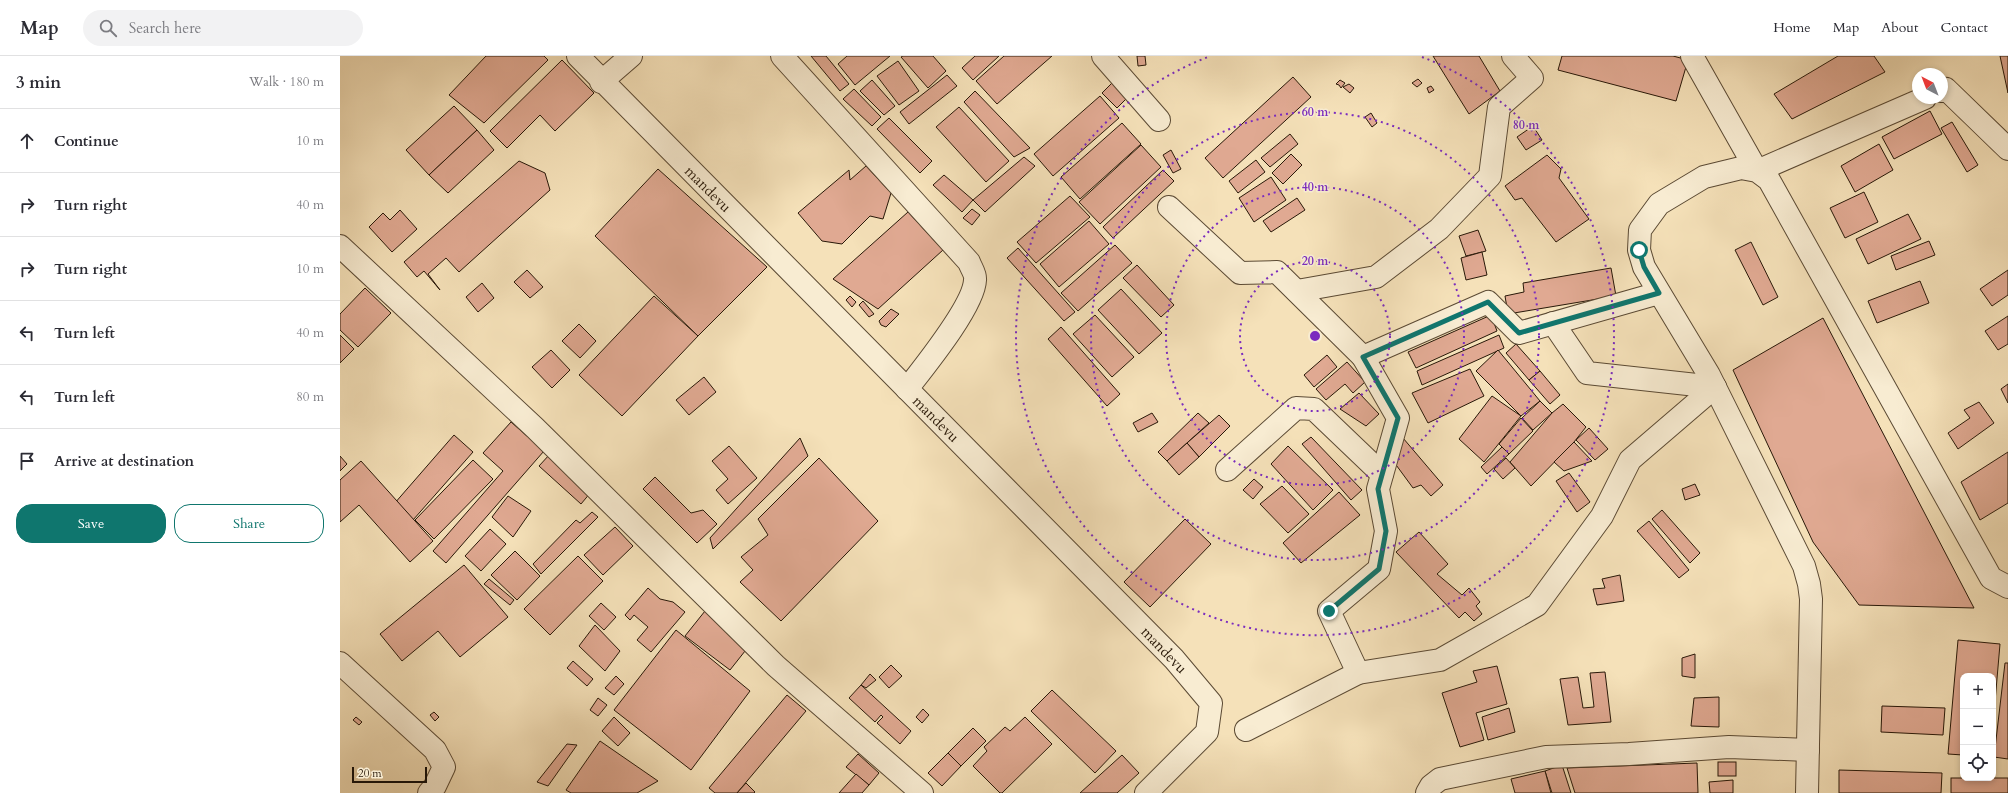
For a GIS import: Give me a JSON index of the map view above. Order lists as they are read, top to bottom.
{
  "streets": {
    "street": ["mandevu"]
  },
  "scale_bar": "20 m",
  "north": "top left",
  "page": {
    "header": "Map",
    "search": "Search here",
    "nav": [
      "Home",
      "Map",
      "About",
      "Contact"
    ],
    "heading": ["3 min", "Walk · 180 m"],
    "list": [
      ["Continue", "10 m"],
      ["Turn right", "40 m"],
      ["Turn right", "10 m"],
      ["Turn left", "40 m"],
      ["Turn left", "80 m"],
      "Arrive at destination"
    ],
    "buttons": ["Save", "Share"],
    "map_buttons": ["+", "−"],
    "scale": "20 m"
  },
  "rings": [
    "60 m",
    "80 m",
    "40 m",
    "20 m"
  ]
}
